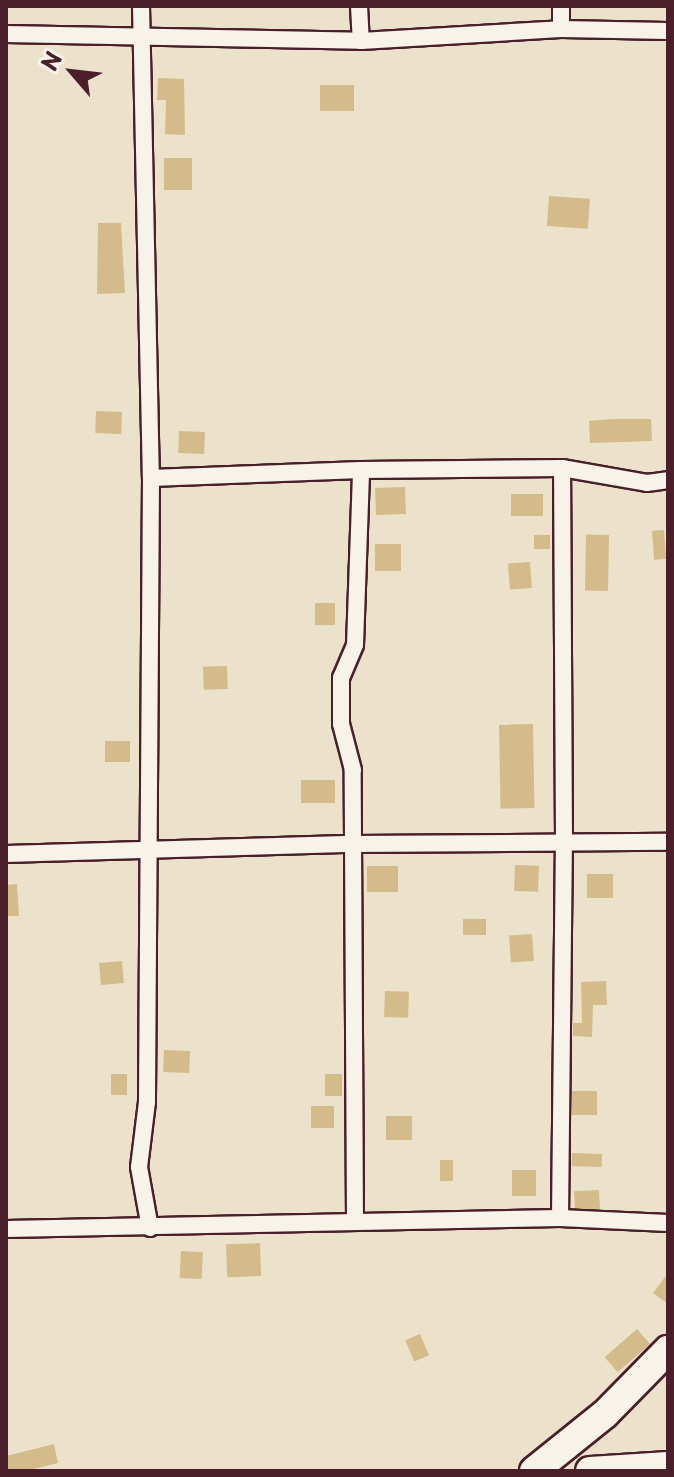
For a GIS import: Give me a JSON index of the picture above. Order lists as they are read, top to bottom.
{
  "north": "top left"
}
